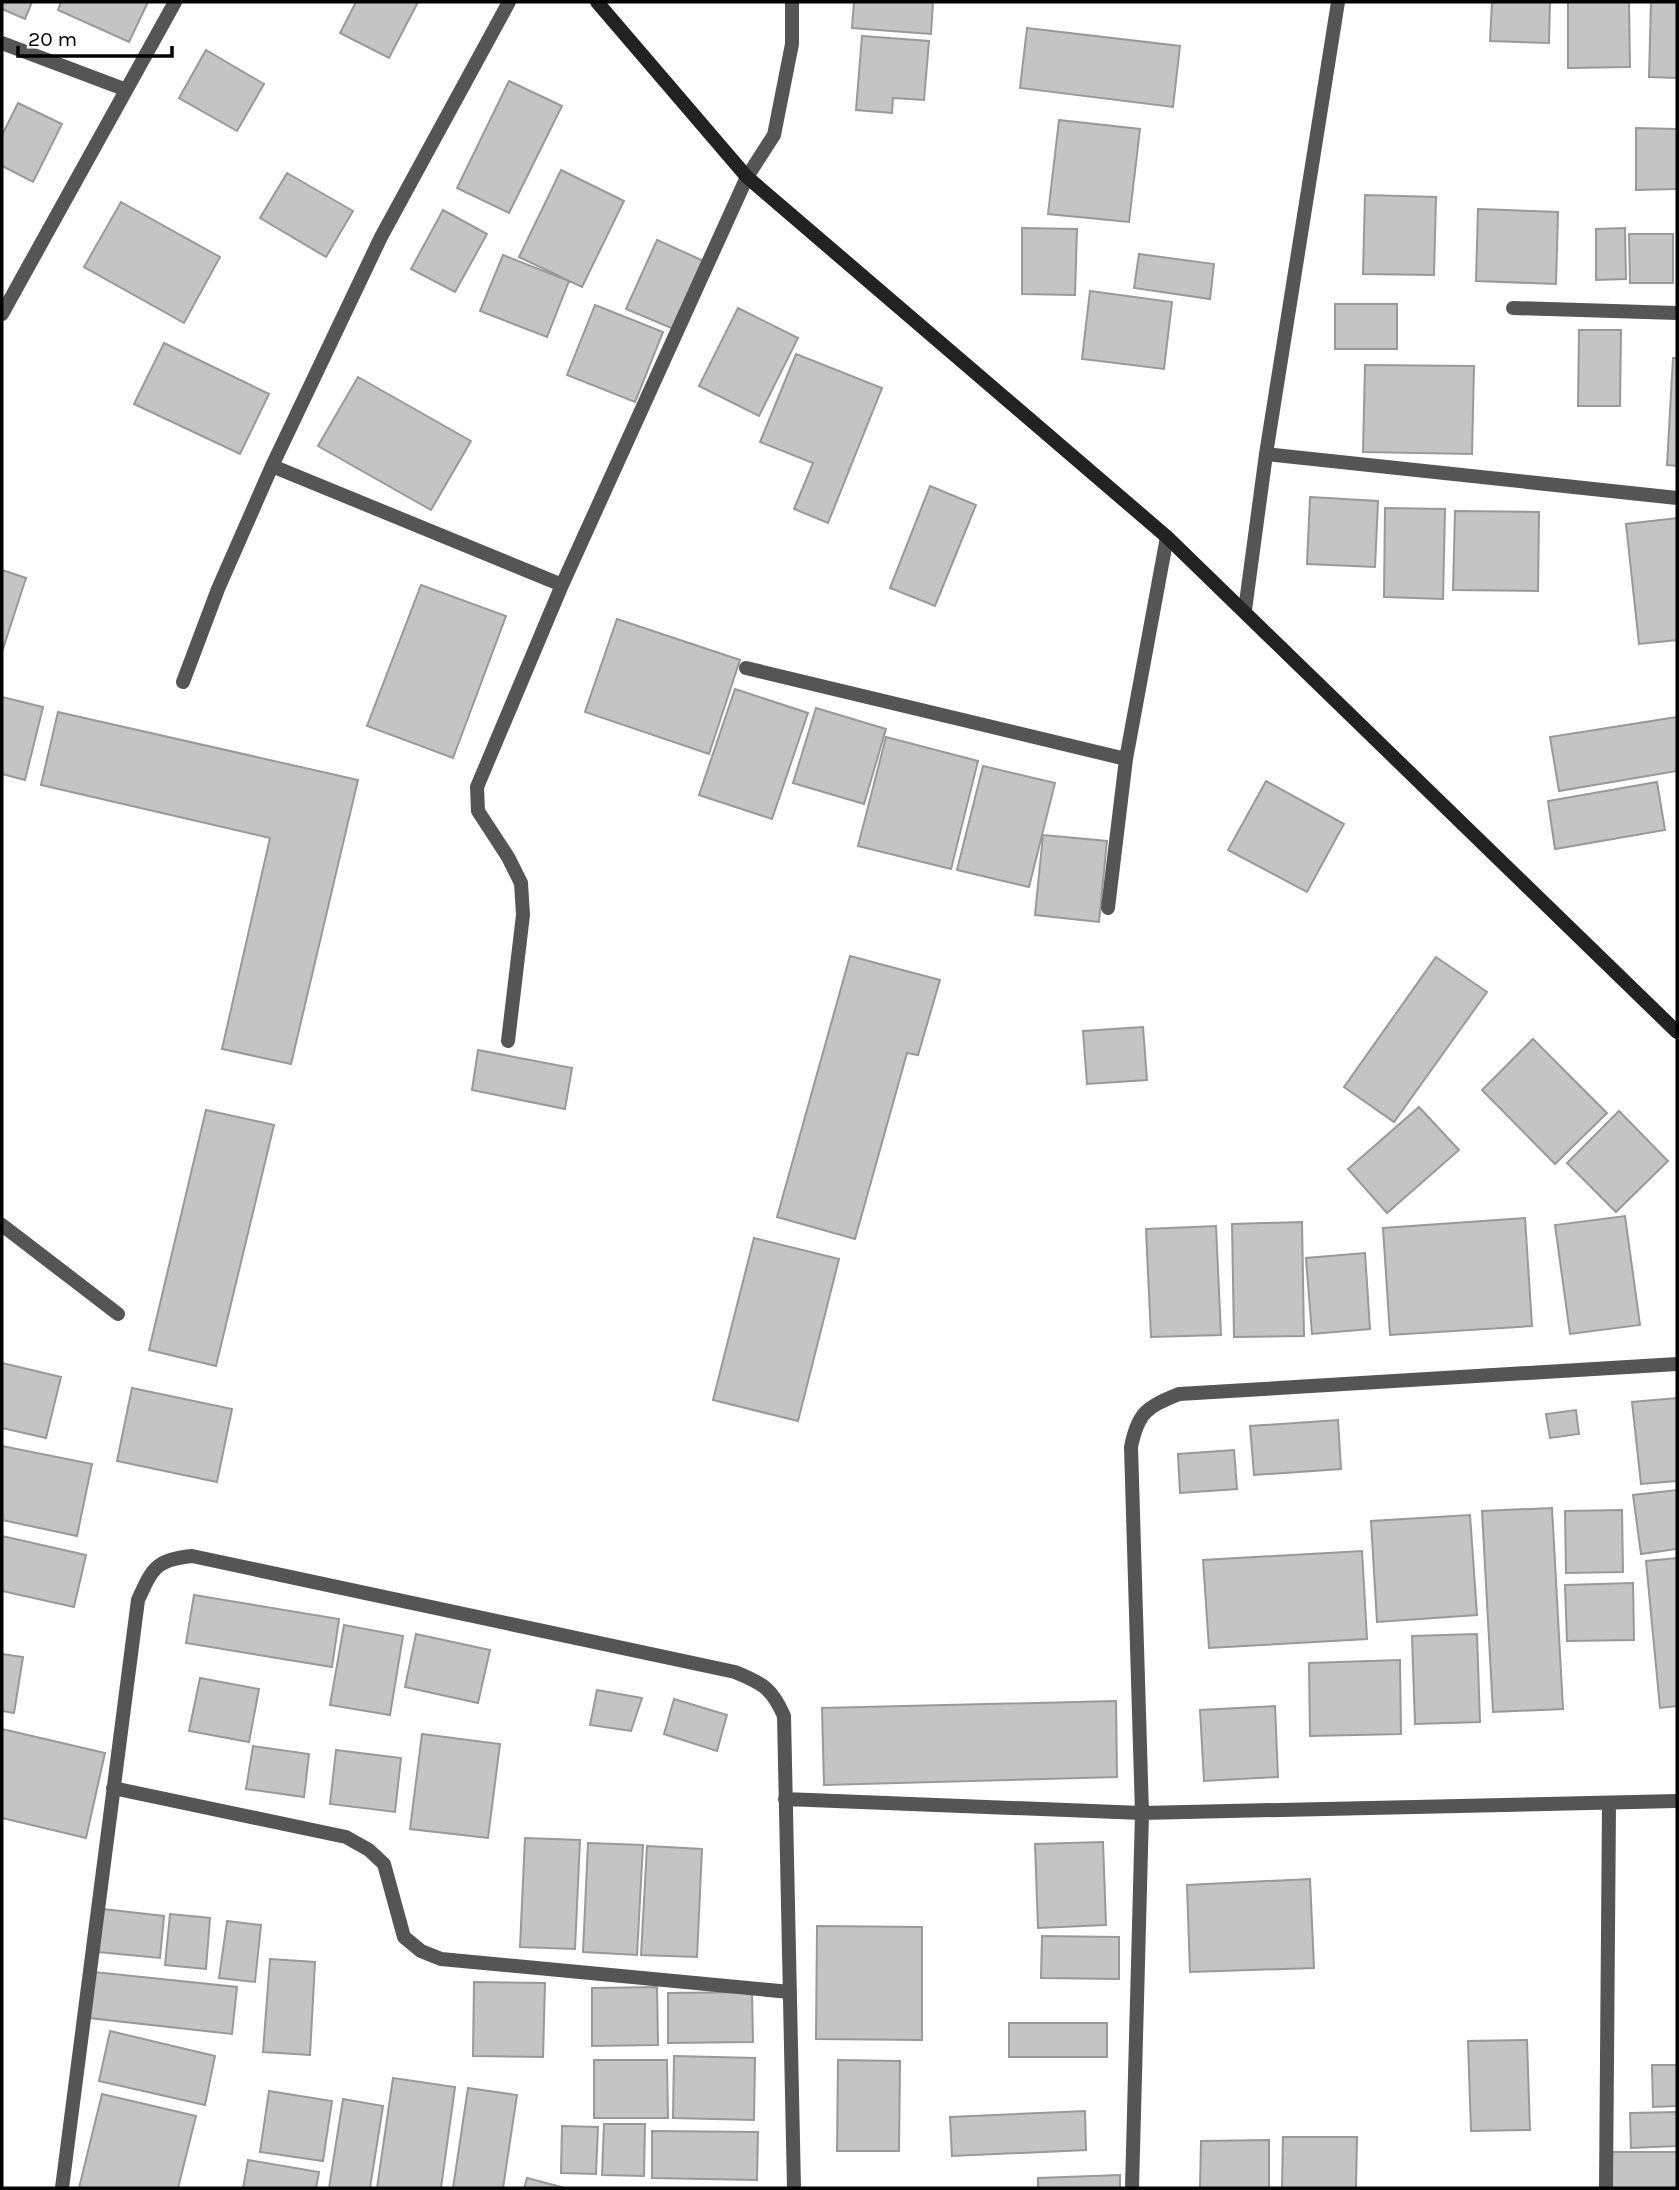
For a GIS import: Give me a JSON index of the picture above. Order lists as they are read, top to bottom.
{
  "scale_bar": "20 m"
}
